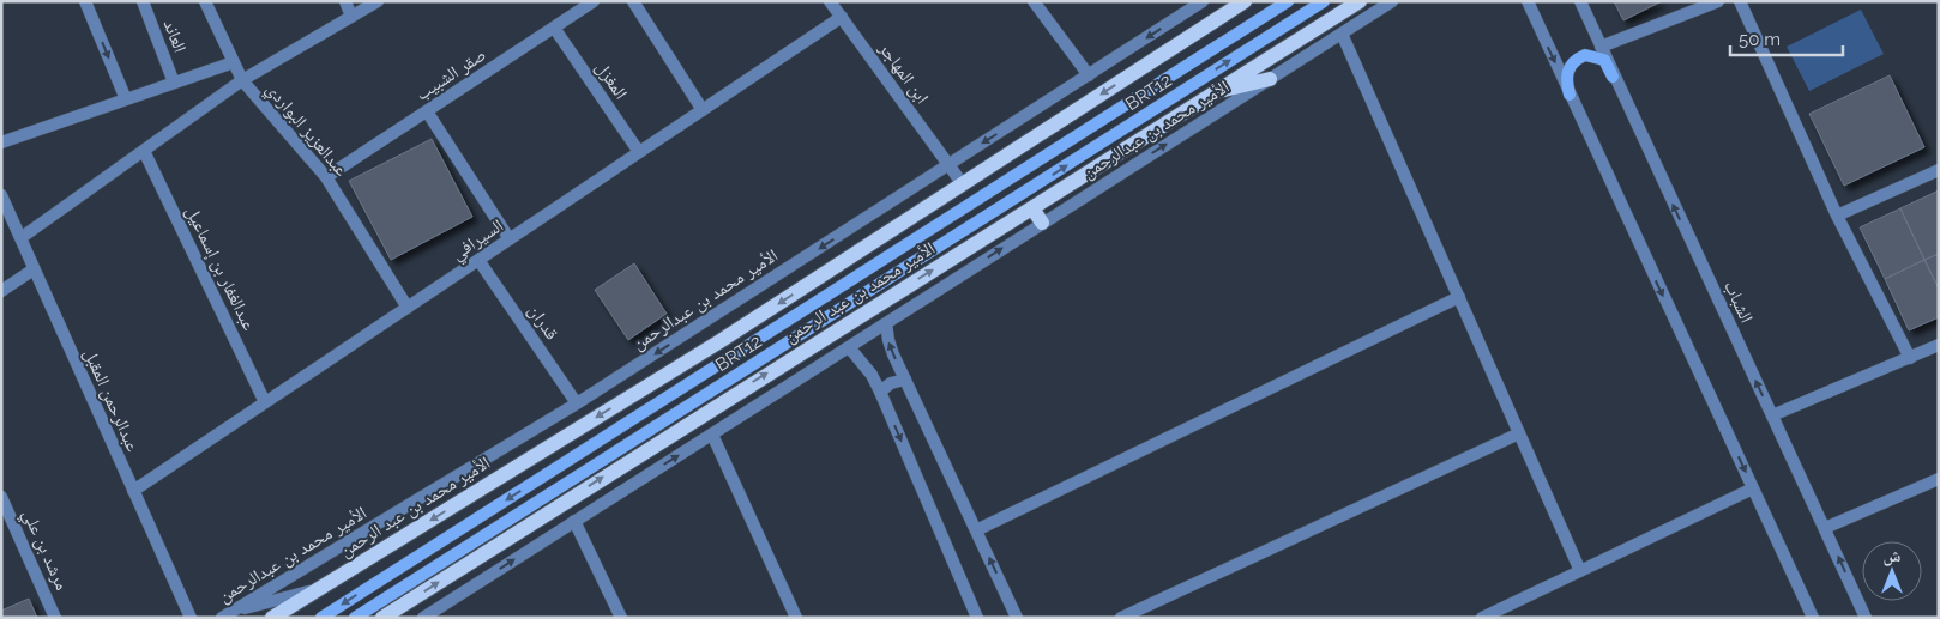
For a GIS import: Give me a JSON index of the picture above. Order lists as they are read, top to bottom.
{
  "streets": {
    "main road": ["BRT12", "الأمير محمد بن عبد الرحمن"],
    "street": [
      "العاند",
      "ابن المهاجر",
      "صقر الشبيب",
      "المغزل",
      "عبدالعزيز البواردي",
      "الأمير محمد بن عبدالرحمن",
      "السيرافي",
      "عبدالغفار بن إسماعيل",
      "الشباب",
      "قدران",
      "عبدالرحمن المقبل",
      "مرشد بن علي"
    ]
  },
  "crossings": [
    ["ابن المهاجر", "الأمير محمد بن عبدالرحمن"],
    ["ابن المهاجر", "السيرافي"],
    ["ابن المهاجر", "الأمير محمد بن عبد الرحمن"],
    ["صقر الشبيب", "المغزل"],
    ["صقر الشبيب", "عبدالعزيز البواردي"],
    ["المغزل", "السيرافي"],
    ["عبدالعزيز البواردي", "السيرافي"],
    ["الأمير محمد بن عبدالرحمن", "قدران"],
    ["السيرافي", "عبدالغفار بن إسماعيل"],
    ["السيرافي", "قدران"],
    ["السيرافي", "عبدالرحمن المقبل"]
  ],
  "scale_bar": "50 m",
  "north": "top"
}
